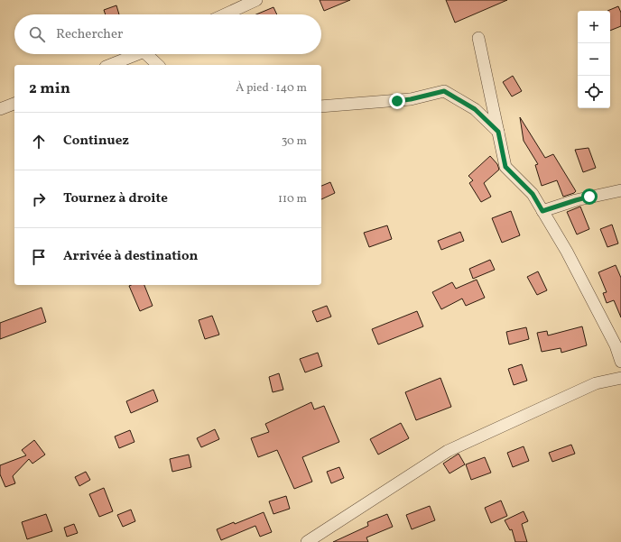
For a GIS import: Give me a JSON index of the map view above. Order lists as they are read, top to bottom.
{
  "page": {
    "map_buttons": ["+", "−"],
    "search": "Rechercher",
    "heading": ["2 min", "À pied · 140 m"],
    "list": [
      ["Continuez", "30 m"],
      ["Tournez à droite", "110 m"],
      "Arrivée à destination"
    ]
  }
}
